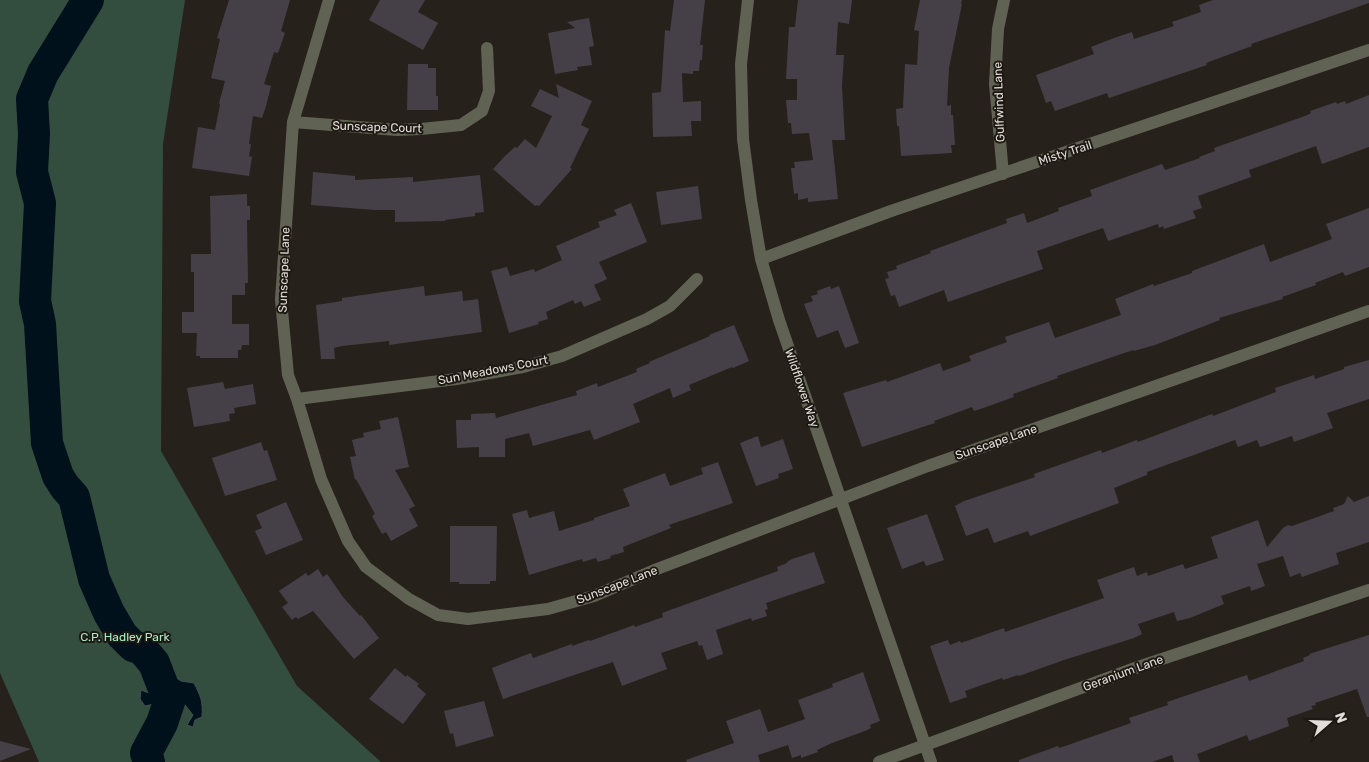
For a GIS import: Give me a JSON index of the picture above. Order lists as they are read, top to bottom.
{
  "streets": {
    "street": [
      "Gulfwind Lane",
      "Sunscape Court",
      "Misty Trail",
      "Sunscape Lane",
      "Sun Meadows Court",
      "Wildflower Way",
      "Geranium Lane"
    ]
  },
  "crossings": [
    ["Gulfwind Lane", "Misty Trail"],
    ["Sunscape Court", "Sunscape Lane"],
    ["Misty Trail", "Wildflower Way"],
    ["Sunscape Lane", "Sun Meadows Court"],
    ["Sunscape Lane", "Wildflower Way"],
    ["Wildflower Way", "Geranium Lane"]
  ],
  "parks": ["C.P. Hadley Park"],
  "north": "right"
}
